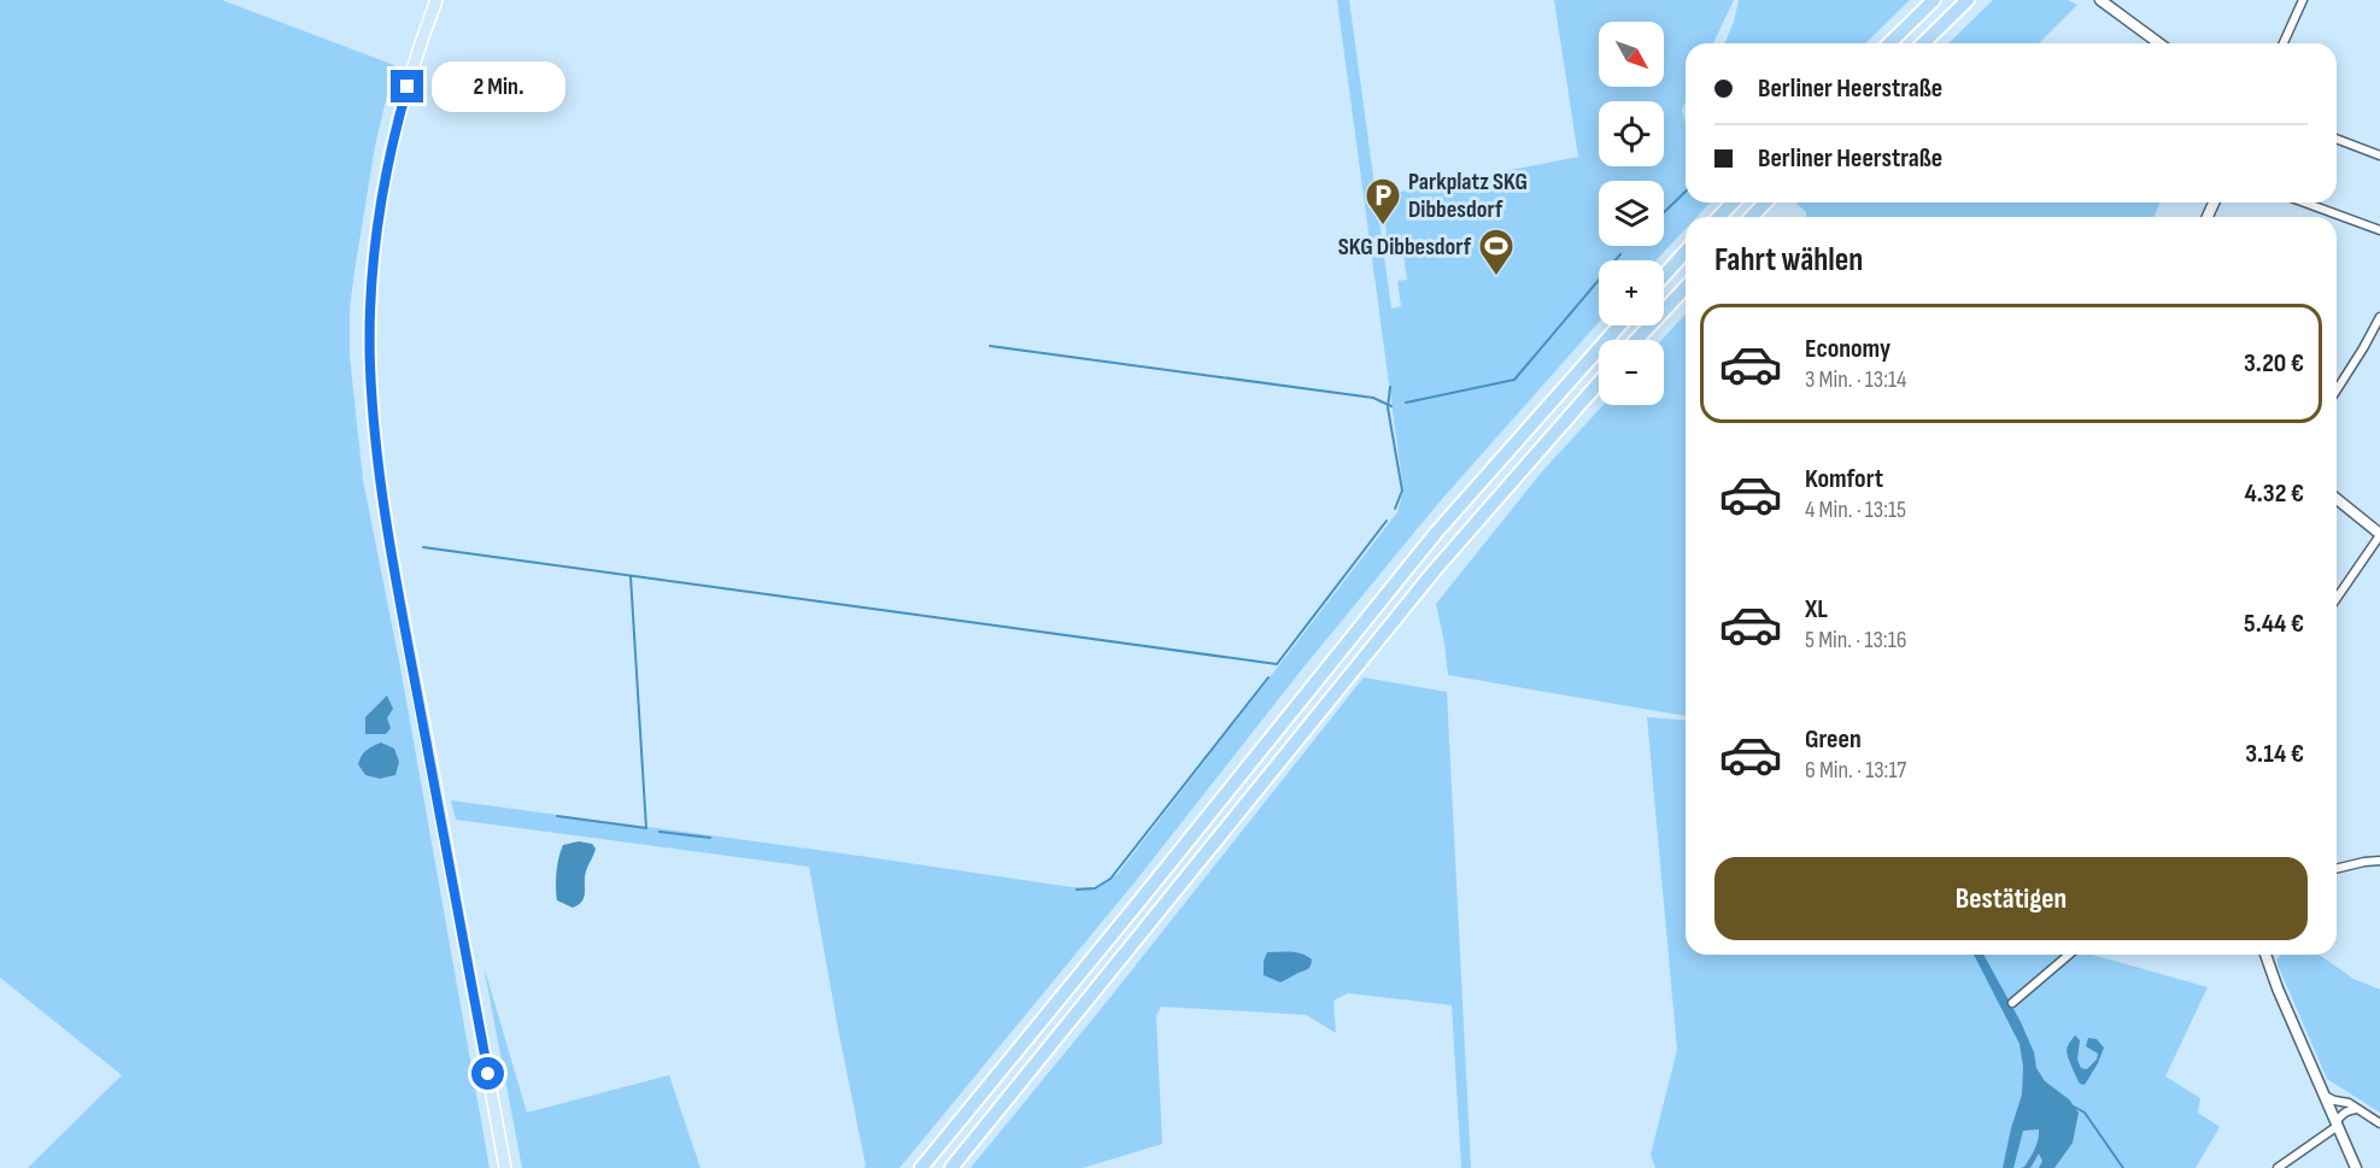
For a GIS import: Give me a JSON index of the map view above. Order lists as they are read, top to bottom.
{
  "places": {
    "parking": ["Parkplatz SKG Dibbesdorf"],
    "sports": ["SKG Dibbesdorf"]
  },
  "north": "bottom right",
  "page": {
    "map_buttons": ["+", "−"],
    "banner": ["Berliner Heerstraße", "Berliner Heerstraße"],
    "bubble": "2 Min.",
    "heading": "Fahrt wählen",
    "list": [
      {
        "name": "Economy",
        "note": "3 Min. · 13:14",
        "value": "3.20 €"
      },
      {
        "name": "Komfort",
        "note": "4 Min. · 13:15",
        "value": "4.32 €"
      },
      {
        "name": "XL",
        "note": "5 Min. · 13:16",
        "value": "5.44 €"
      },
      {
        "name": "Green",
        "note": "6 Min. · 13:17",
        "value": "3.14 €"
      }
    ],
    "buttons": "Bestätigen"
  }
}
